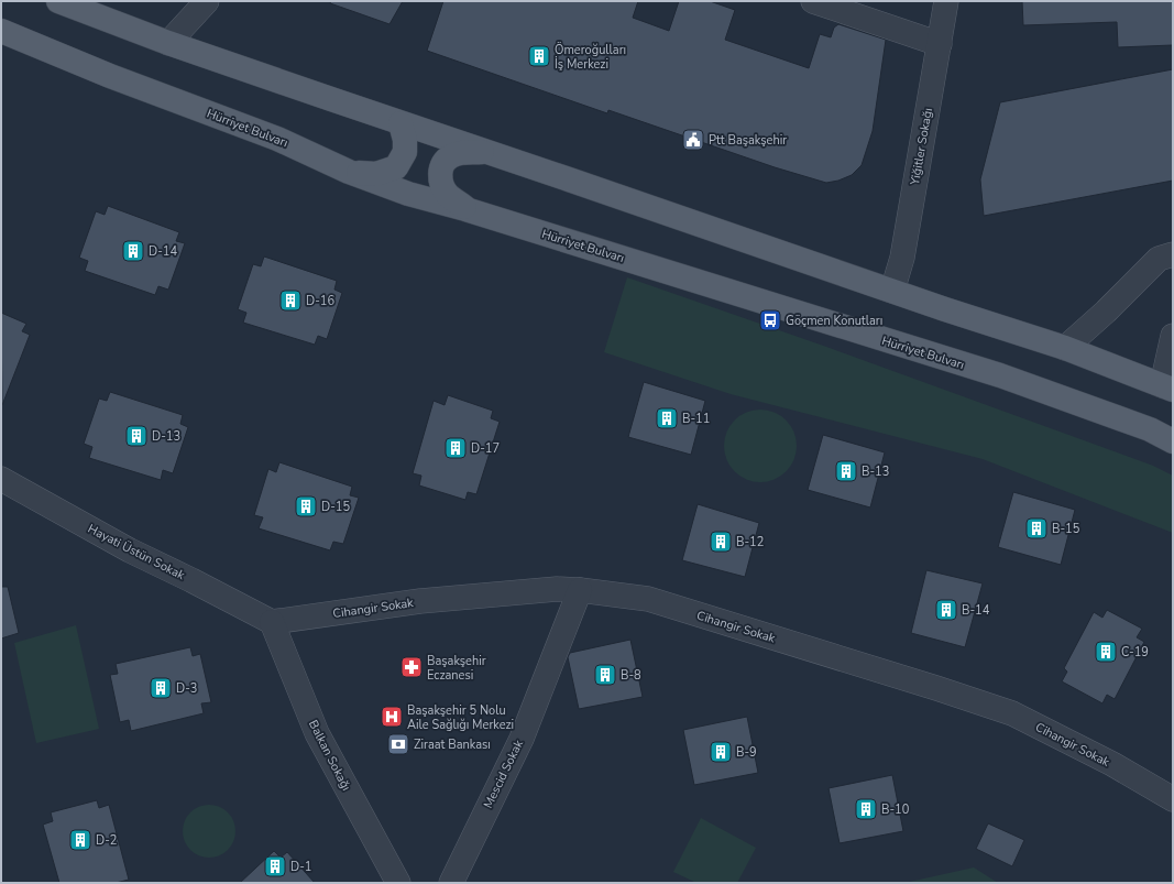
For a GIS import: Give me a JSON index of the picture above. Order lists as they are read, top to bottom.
{
  "streets": {
    "main road": ["Hürriyet Bulvarı"],
    "street": [
      "Yiğitler Sokağı",
      "Hayati Üstün Sokak",
      "Cihangir Sokak",
      "Balkan Sokağı",
      "Mescid Sokak"
    ]
  },
  "crossings": [
    ["Hayati Üstün Sokak", "Cihangir Sokak"],
    ["Hayati Üstün Sokak", "Balkan Sokağı"],
    ["Cihangir Sokak", "Balkan Sokağı"],
    ["Cihangir Sokak", "Mescid Sokak"]
  ],
  "places": {
    "building": [
      "Ömeroğulları İş Merkezi",
      "D-14",
      "D-16",
      "B-11",
      "D-13",
      "D-17",
      "B-13",
      "D-15",
      "B-15",
      "B-12",
      "B-14",
      "C-19",
      "B-8",
      "D-3",
      "B-9",
      "B-10",
      "D-2",
      "D-1"
    ],
    "public building": ["Ptt Başakşehir"],
    "bus stop": ["Göçmen Konutları"],
    "pharmacy": ["Başakşehir Eczanesi"],
    "hospital": ["Başakşehir 5 Nolu Aile Sağlığı Merkezi"],
    "bank": ["Ziraat Bankası"]
  }
}
